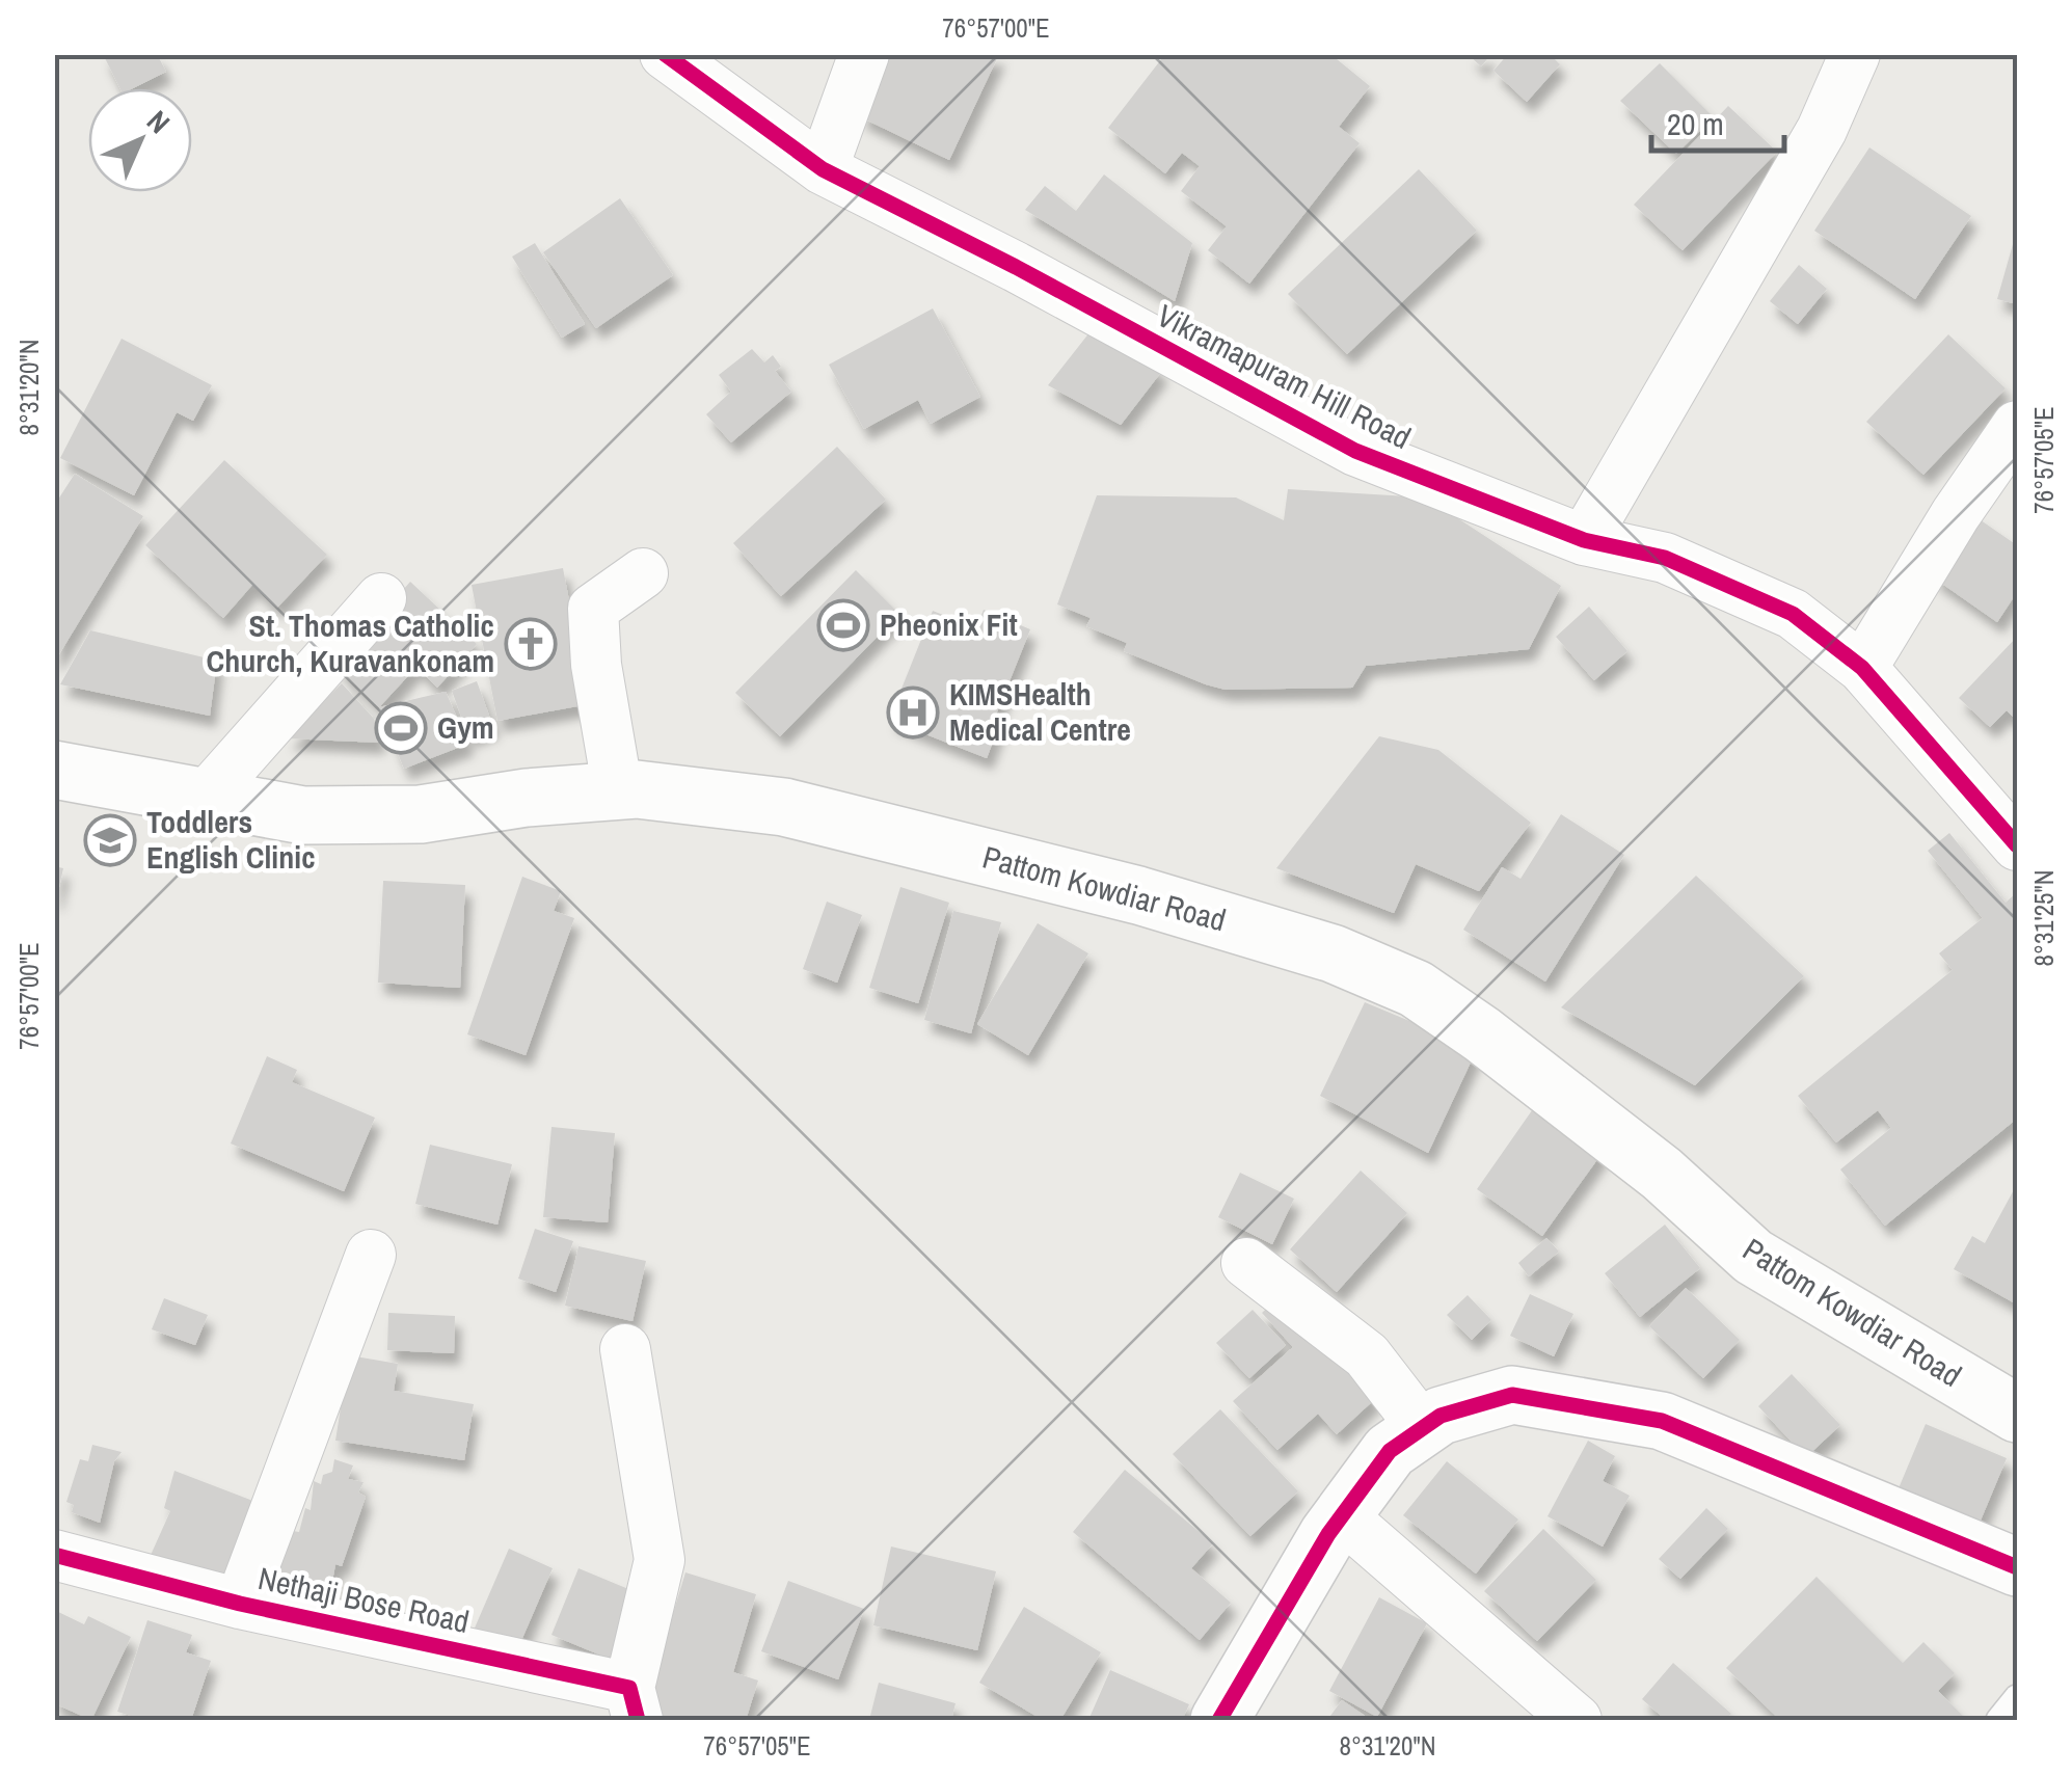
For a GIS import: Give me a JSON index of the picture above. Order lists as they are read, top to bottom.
{
  "streets": {
    "main road": ["Pattom Kowdiar Road"],
    "street": ["Vikramapuram Hill Road", "Nethaji Bose Road"]
  },
  "places": {
    "sports": ["Pheonix Fit", "Gym"],
    "church": ["St. Thomas Catholic Church, Kuravankonam"],
    "hospital": ["KIMSHealth Medical Centre"],
    "school or university": ["Toddlers English Clinic"]
  },
  "scale_bar": "20 m",
  "north": "top right",
  "coordinates": [
    "76°57'00\"E",
    "8°31'20\"N",
    "76°57'05\"E",
    "8°31'25\"N"
  ]
}
